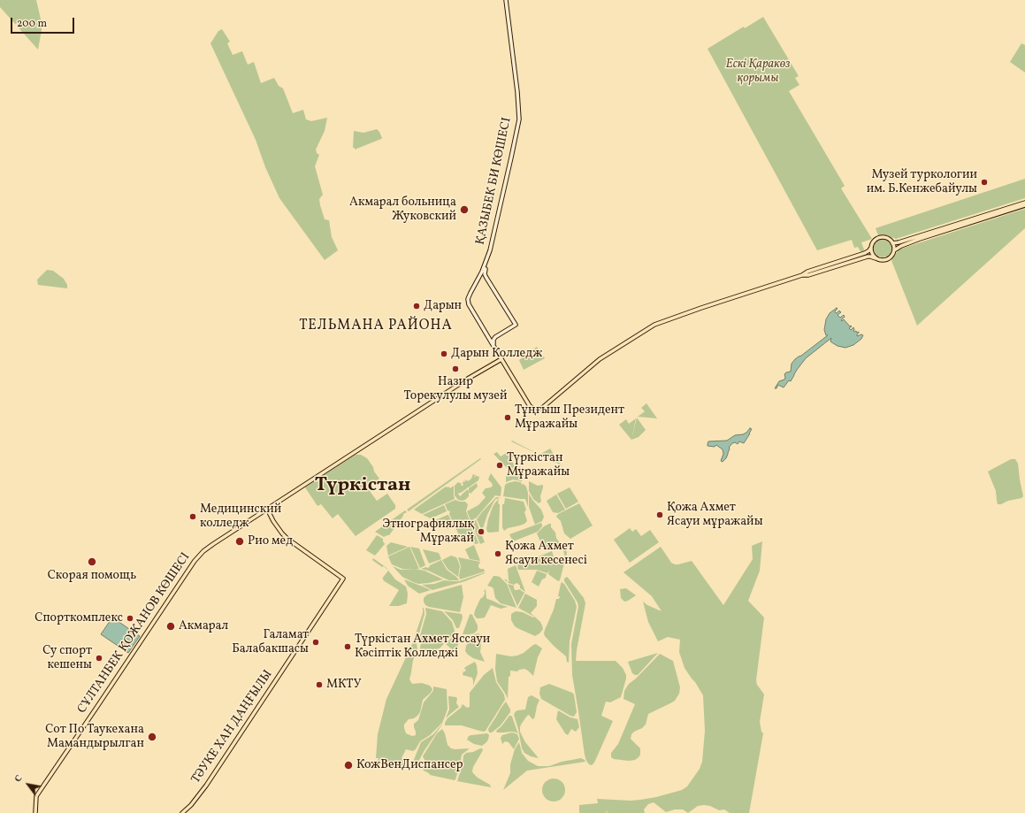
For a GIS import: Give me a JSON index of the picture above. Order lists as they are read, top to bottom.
{
  "streets": {
    "main road": ["ҚАЗЫБЕК БИ КӨШЕСІ", "СҰЛТАНБЕК ҚОЖАНОВ КӨШЕСІ", "ТӘУКЕ ХАН ДАҢҒЫЛЫ"]
  },
  "crossings": [
    ["СҰЛТАНБЕК ҚОЖАНОВ КӨШЕСІ", "ТӘУКЕ ХАН ДАҢҒЫЛЫ"]
  ],
  "districts": ["ТЕЛЬМАНА РАЙОНА", "Түркістан"],
  "parks": ["Ескі Қаракөз қорымы"],
  "places": [
    "Музей туркологии им. Б.Кенжебайулы",
    "Акмарал больница Жуковский",
    "Дарын",
    "Дарын Колледж",
    "Назир Торекулулы музей",
    "Тұңғыш Президент Мұражайы",
    "Түркістан Мұражайы",
    "Қожа Ахмет Ясауи мұражайы",
    "Медицинский колледж",
    "Этнографиялық Мұражай",
    "Рио мед",
    "Қожа Ахмет Ясауи кесенесі",
    "Скорая помощь",
    "Спорткомплекс",
    "Акмарал",
    "Галамат Балабакшасы",
    "Түркістан Ахмет Яссауи Кәсіптік Колледжі",
    "Су спорт кешены",
    "МКТУ",
    "Сот По Таукехана Мамандырылган",
    "КожВенДиспансер"
  ],
  "scale_bar": "200 m",
  "north": "top left"
}
